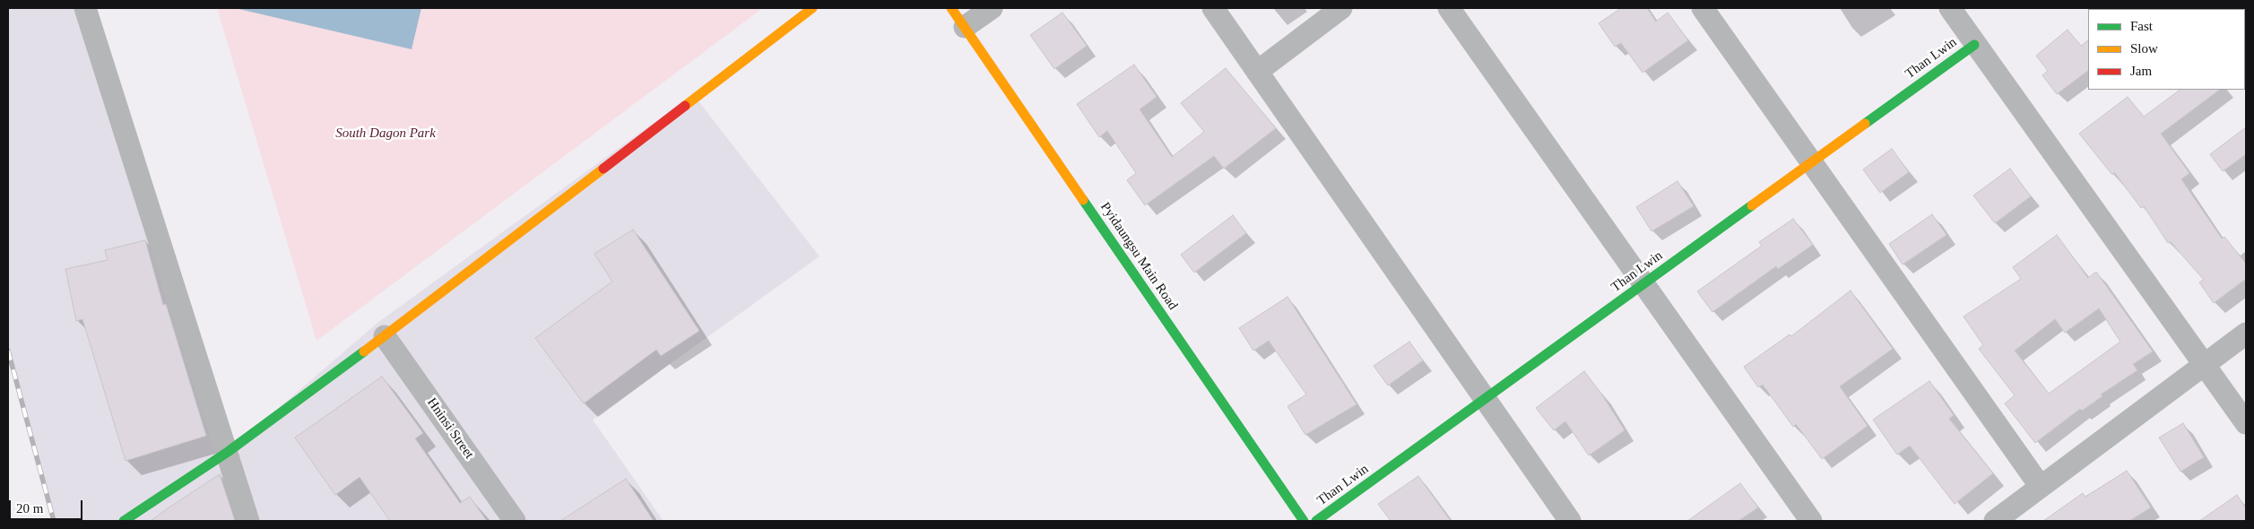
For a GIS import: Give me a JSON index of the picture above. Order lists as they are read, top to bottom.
{
  "streets": {
    "street": ["Than Lwin", "Pyidaungsu Main Road", "Hninsi Street"]
  },
  "parks": ["South Dagon Park"],
  "legend": ["Fast", "Slow", "Jam"],
  "scale_bar": "20 m"
}
